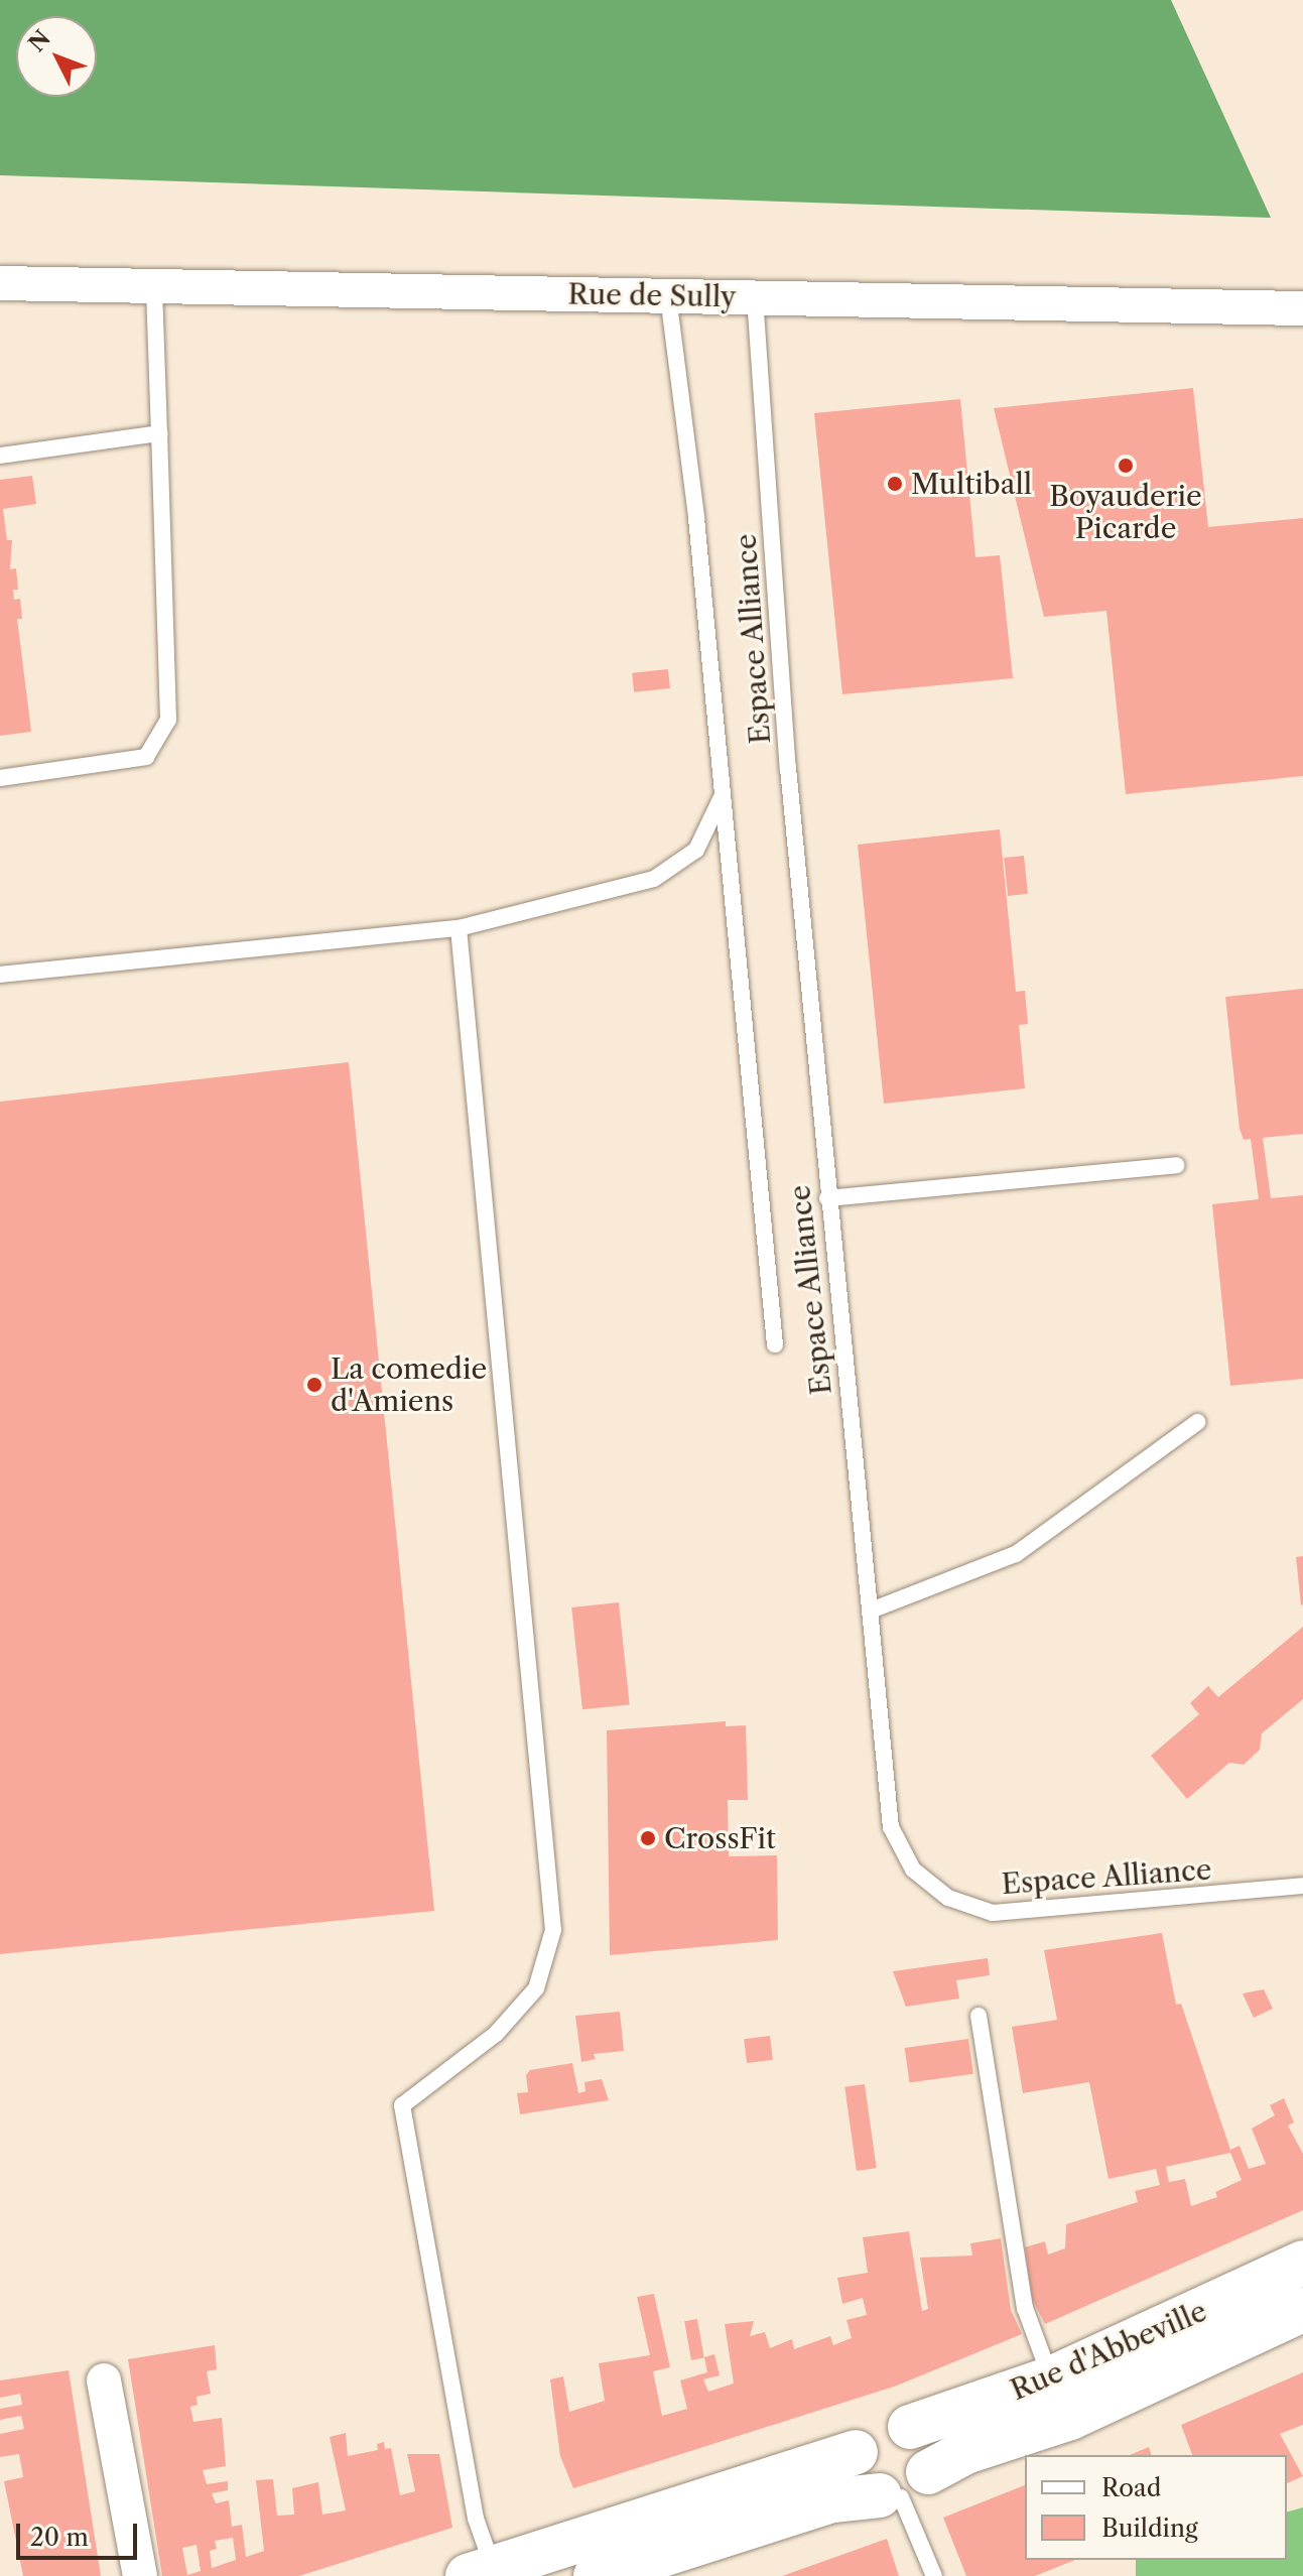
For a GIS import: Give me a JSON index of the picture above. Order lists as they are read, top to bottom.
{
  "streets": {
    "main road": ["Rue d'Abbeville"],
    "street": ["Rue de Sully"],
    "lane": ["Espace Alliance"]
  },
  "crossings": [
    ["Rue de Sully", "Espace Alliance"]
  ],
  "places": [
    "Boyauderie Picarde",
    "Multiball",
    "La comedie d'Amiens",
    "CrossFit"
  ],
  "legend": ["Road", "Building"],
  "scale_bar": "20 m",
  "north": "top left"
}
